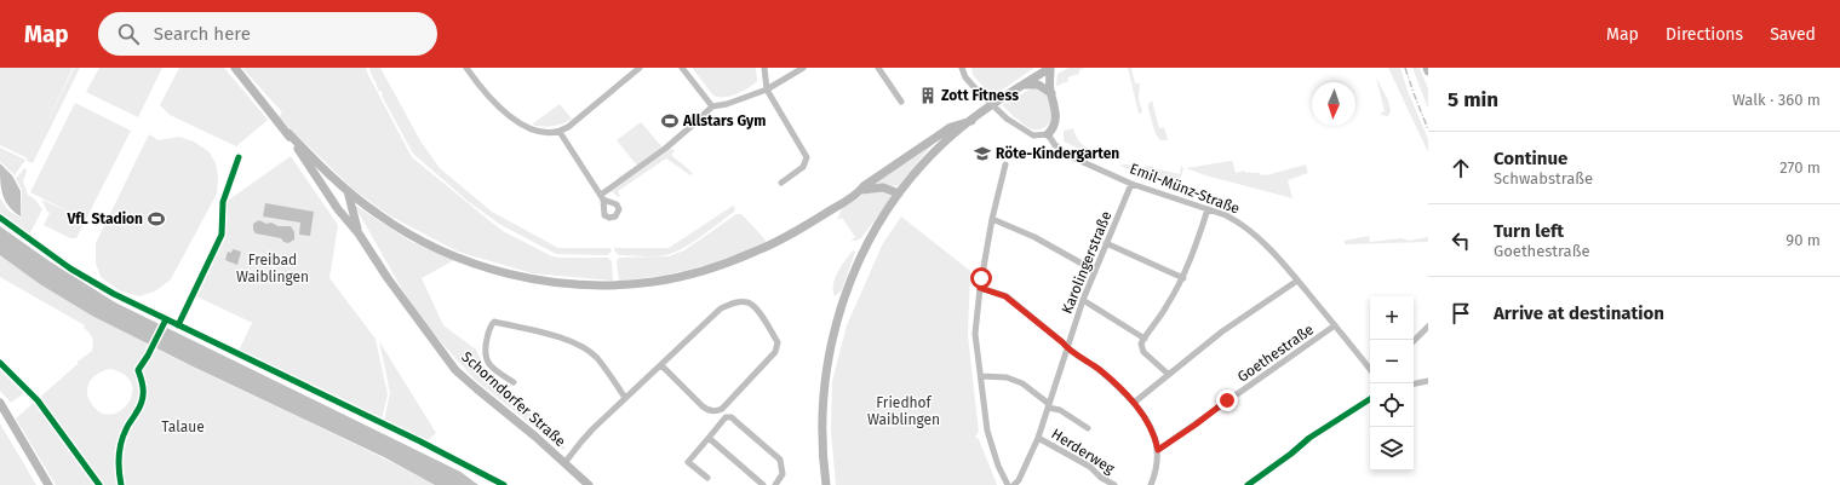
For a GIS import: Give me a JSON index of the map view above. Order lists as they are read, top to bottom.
{
  "streets": {
    "main road": ["Schorndorfer Straße"],
    "street": [
      "Emil-Münz-Straße",
      "Karolingerstraße",
      "Goethestraße",
      "Herderweg"
    ]
  },
  "crossings": [
    ["Emil-Münz-Straße", "Karolingerstraße"],
    ["Emil-Münz-Straße", "Goethestraße"],
    ["Karolingerstraße", "Herderweg"]
  ],
  "parks": ["Freibad Waiblingen", "Friedhof Waiblingen", "Talaue"],
  "places": {
    "building": ["Zott Fitness"],
    "sports": ["Allstars Gym", "VfL Stadion"],
    "school or university": ["Röte-Kindergarten"]
  },
  "north": "bottom",
  "page": {
    "header": "Map",
    "search": "Search here",
    "nav": ["Map", "Directions", "Saved"],
    "heading": ["5 min", "Walk · 360 m"],
    "list": [
      ["Continue", "Schwabstraße", "270 m"],
      ["Turn left", "Goethestraße", "90 m"],
      "Arrive at destination"
    ],
    "map_buttons": ["+", "−"]
  }
}
